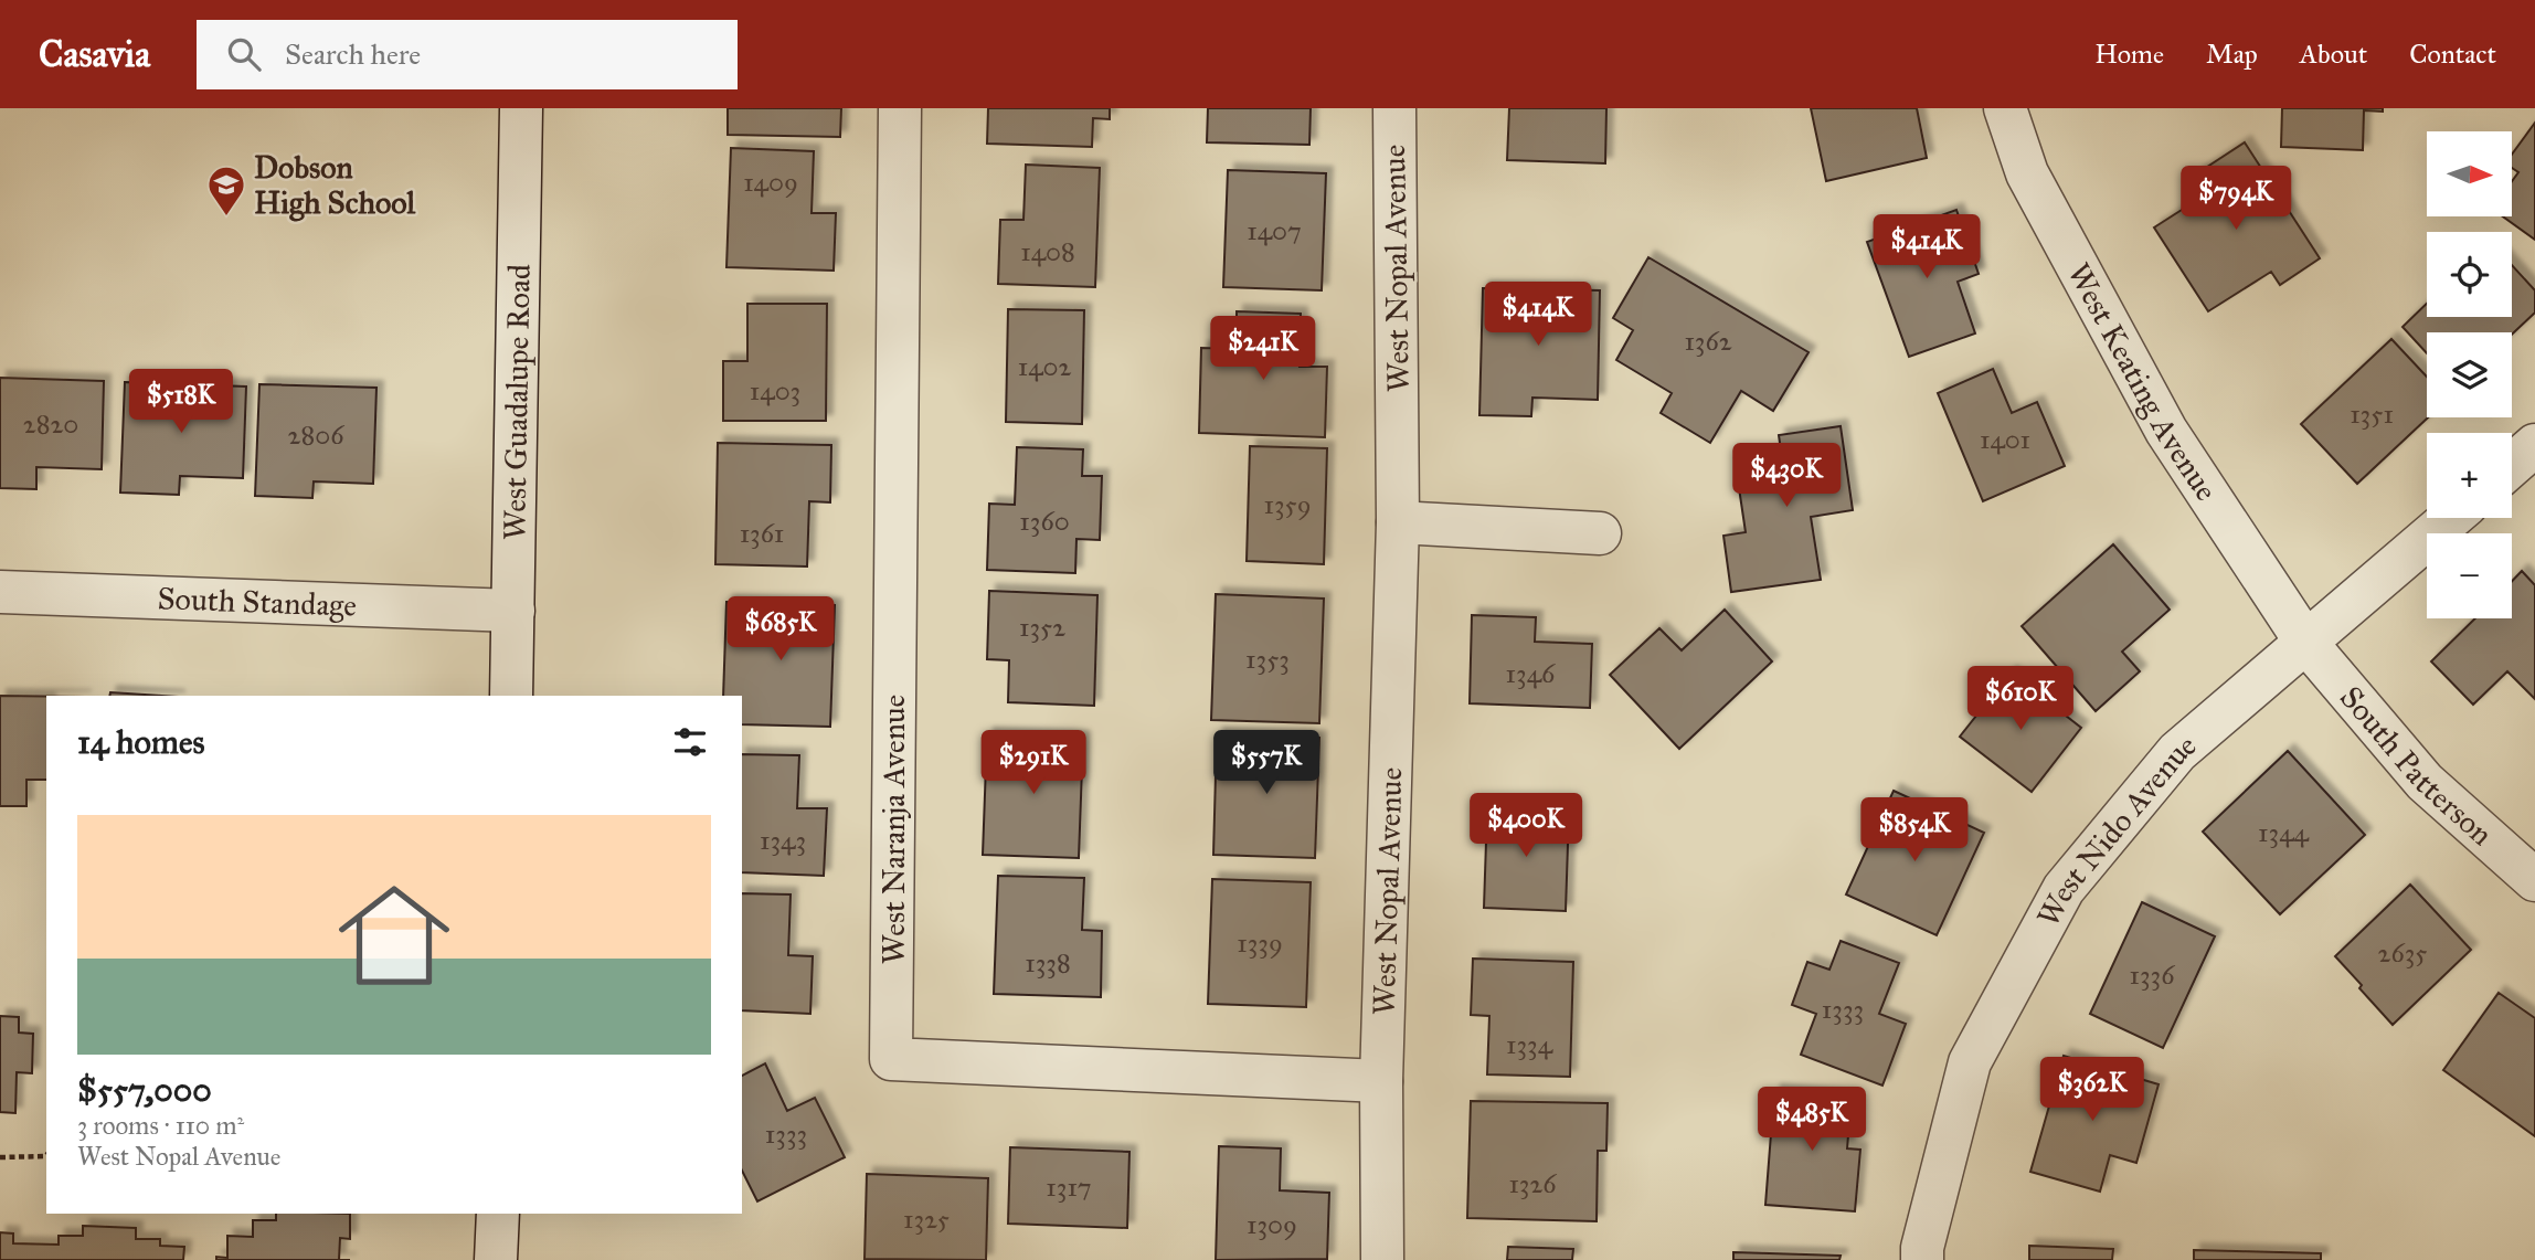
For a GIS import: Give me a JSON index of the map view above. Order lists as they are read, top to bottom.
{
  "streets": {
    "street": [
      "West Nopal Avenue",
      "West Keating Avenue",
      "West Guadalupe Road",
      "South Standage",
      "South Patterson",
      "West Naranja Avenue",
      "West Nido Avenue"
    ]
  },
  "crossings": [
    ["West Nopal Avenue", "West Naranja Avenue"],
    ["West Keating Avenue", "South Patterson"],
    ["West Keating Avenue", "West Nido Avenue"],
    ["West Guadalupe Road", "South Standage"],
    ["South Patterson", "West Nido Avenue"]
  ],
  "places": {
    "school or university": ["Dobson High School"]
  },
  "house_numbers": [
    "1409",
    "1407",
    "1408",
    "1362",
    "1402",
    "1403",
    "1351",
    "2820",
    "2806",
    "1401",
    "1359",
    "1360",
    "1361",
    "1352",
    "1353",
    "1346",
    "1344",
    "1343",
    "1339",
    "2635",
    "1338",
    "1336",
    "1333",
    "1334",
    "1333",
    "1326",
    "1317",
    "1325",
    "1309"
  ],
  "north": "right",
  "page": {
    "header": "Casavia",
    "search": "Search here",
    "nav": [
      "Home",
      "Map",
      "About",
      "Contact"
    ],
    "map_buttons": ["+", "−"],
    "price": [
      "$794K",
      "$414K",
      "$414K",
      "$241K",
      "$518K",
      "$430K",
      "$685K",
      "$610K",
      "$291K",
      "$557K",
      "$400K",
      "$854K",
      "$362K",
      "$485K"
    ],
    "heading": "14 homes",
    "list": [
      {
        "name": "$557,000",
        "note": "3 rooms · 110 m² · West Nopal Avenue"
      }
    ]
  }
}
